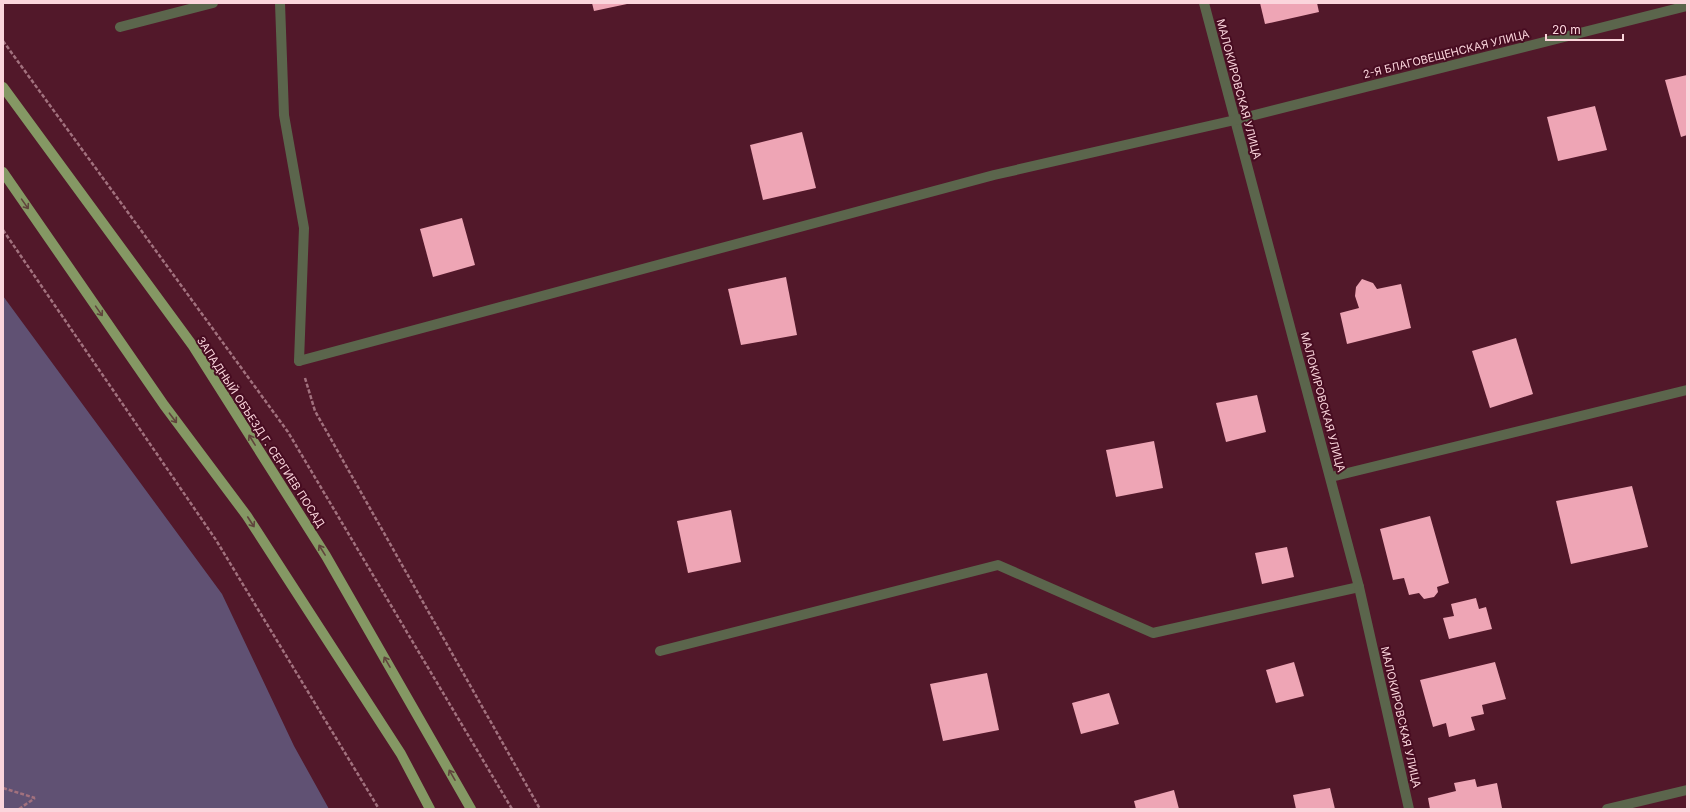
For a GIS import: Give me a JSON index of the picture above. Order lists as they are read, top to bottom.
{
  "streets": {
    "main road": ["ЗАПАДНЫЙ ОБЪЕЗД Г. СЕРГИЕВ ПОСАД"],
    "street": ["2-Я БЛАГОВЕЩЕНСКАЯ УЛИЦА", "МАЛОКИРОВСКАЯ УЛИЦА"]
  },
  "crossings": [
    ["2-Я БЛАГОВЕЩЕНСКАЯ УЛИЦА", "МАЛОКИРОВСКАЯ УЛИЦА"]
  ],
  "scale_bar": "20 m"
}
